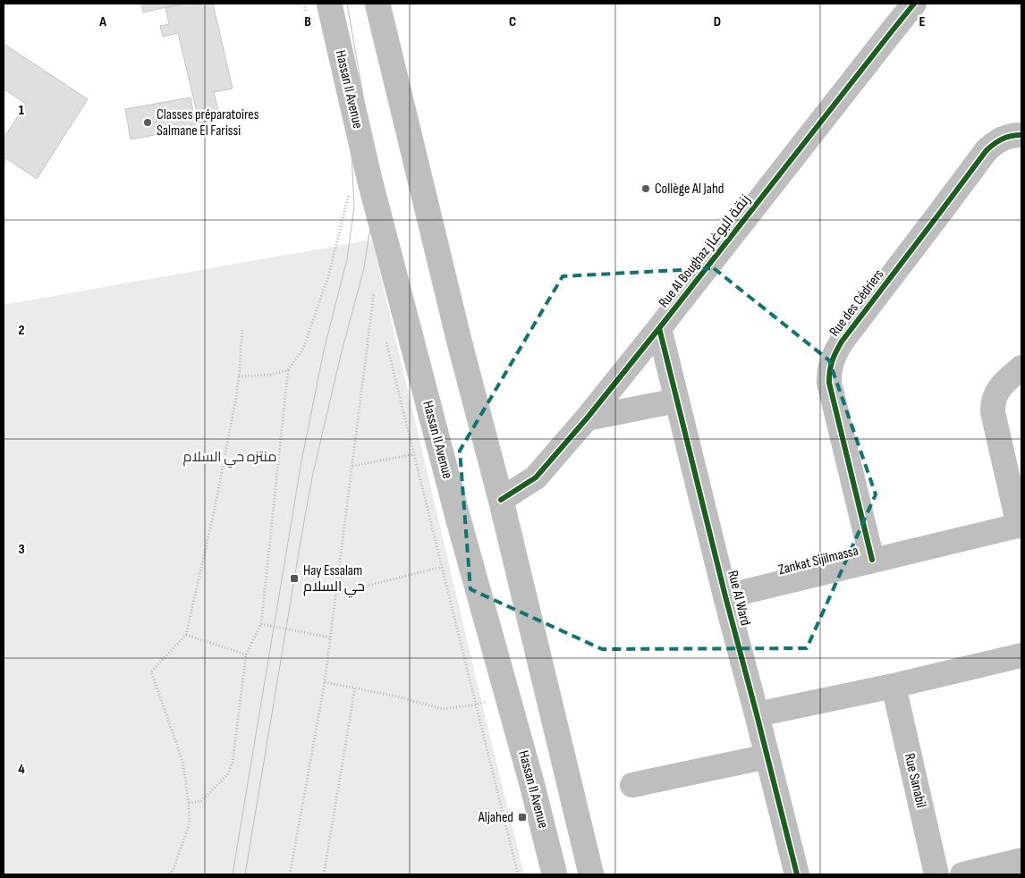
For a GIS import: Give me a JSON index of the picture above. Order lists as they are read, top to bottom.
{
  "streets": {
    "main road": [
      "Hassan II Avenue",
      "Rue Al Boughaz زنقة البوغاز",
      "Rue des Cédriers",
      "Zankat Sijilmassa",
      "Rue Al Ward",
      "Rue Sanabil"
    ]
  },
  "crossings": [
    ["Rue Al Boughaz زنقة البوغاز", "Rue Al Ward"],
    ["Rue des Cédriers", "Zankat Sijilmassa"],
    ["Zankat Sijilmassa", "Rue Al Ward"]
  ],
  "parks": ["منتزه حي السلام"],
  "places": {
    "other": ["Classes préparatoires Salmane El Farissi", "Collège Al Jahd"],
    "transit": ["Hay Essalam حي السلام", "Aljahed"]
  },
  "grid": {
    "columns": [
      "A",
      "B",
      "C",
      "D",
      "E"
    ],
    "rows": [
      "1",
      "2",
      "3",
      "4"
    ]
  }
}
